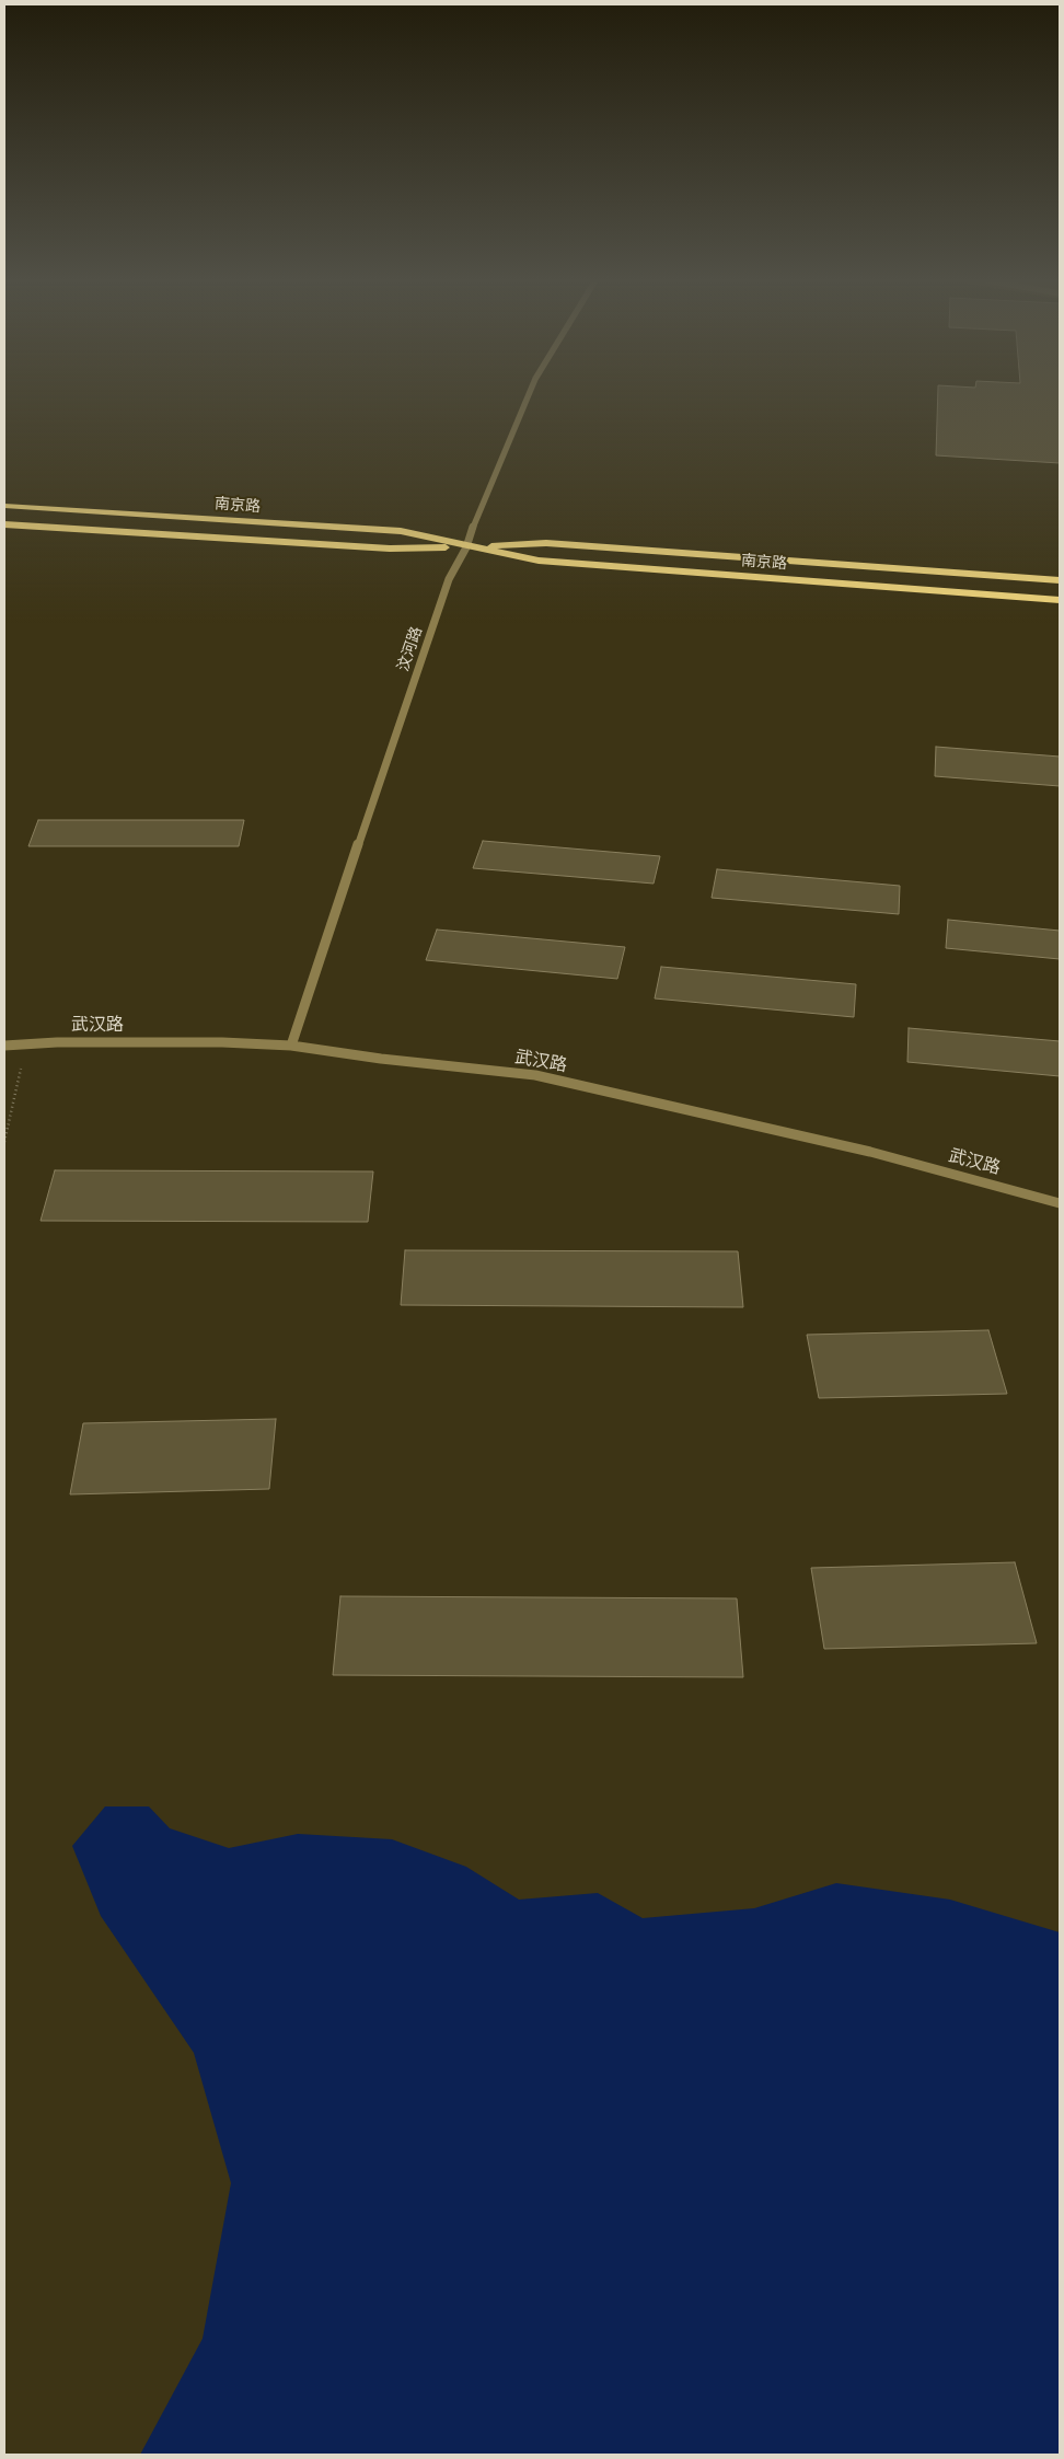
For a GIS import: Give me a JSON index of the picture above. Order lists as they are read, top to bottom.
{
  "streets": {
    "highway": ["南京路"],
    "street": ["汶河路", "武汉路"]
  },
  "crossings": [
    ["南京路", "汶河路"],
    ["汶河路", "武汉路"]
  ]
}
